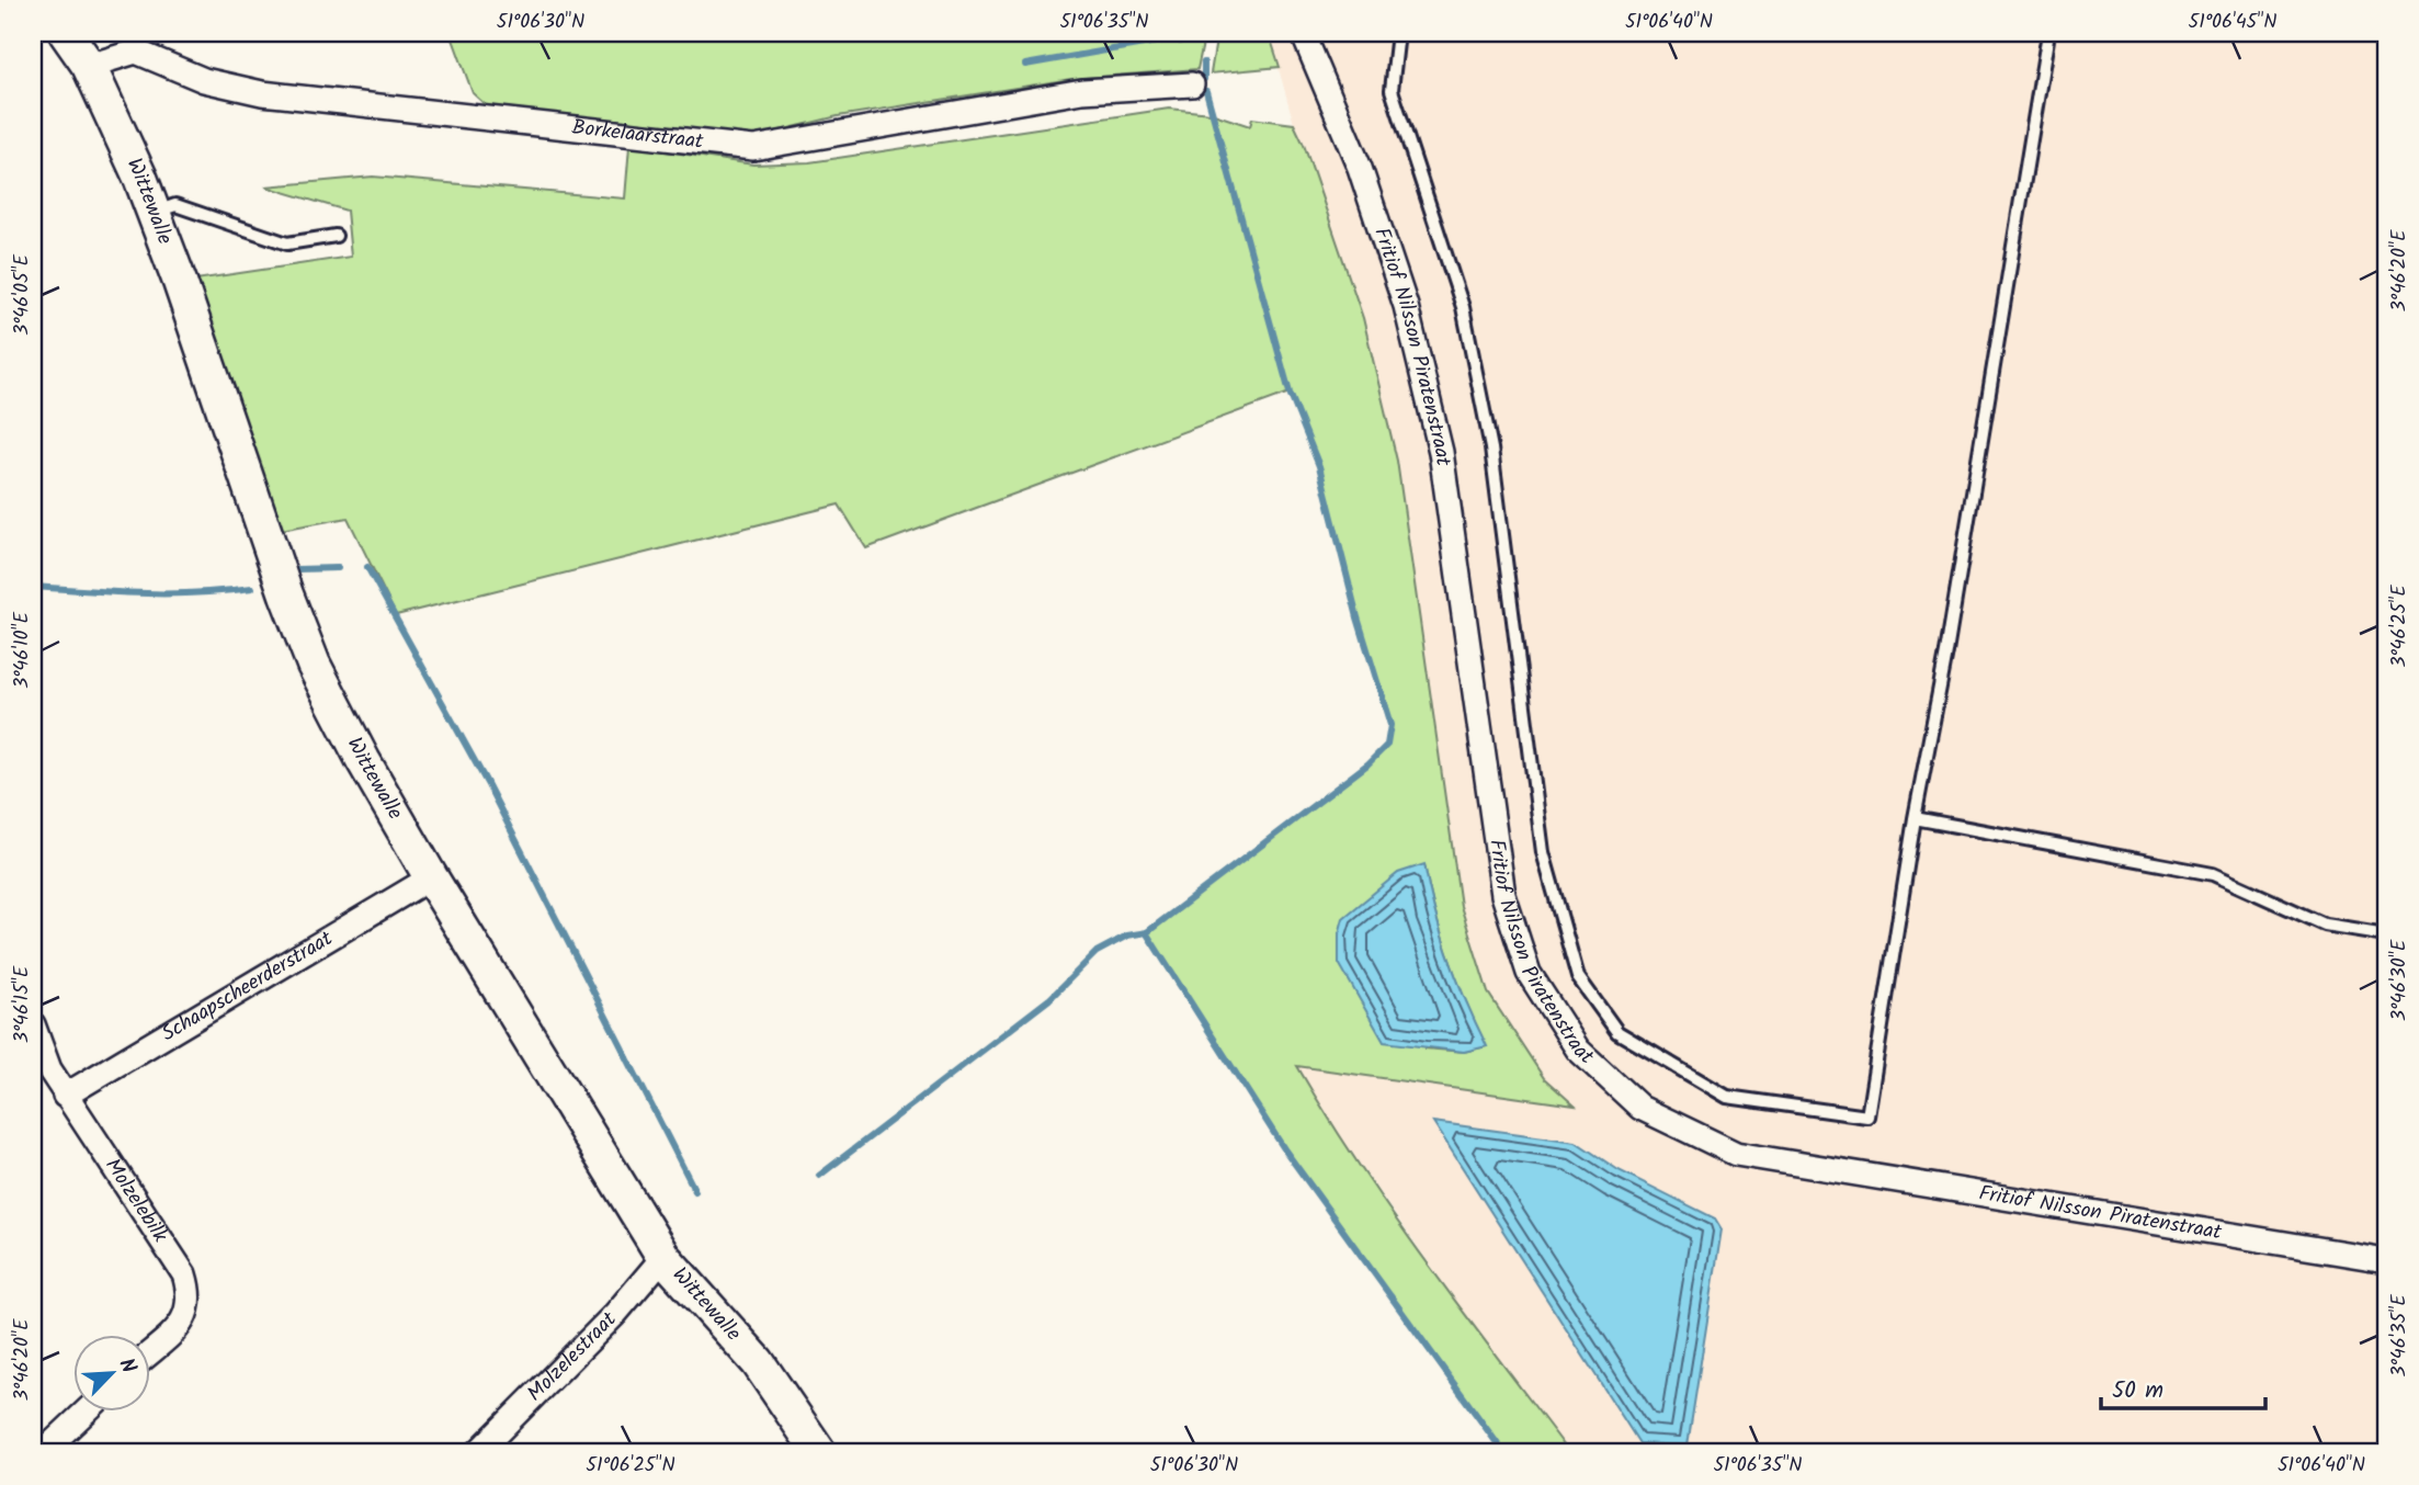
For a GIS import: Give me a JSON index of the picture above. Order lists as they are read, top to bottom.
{
  "streets": {
    "street": [
      "Borkelaarstraat",
      "Wittewalle",
      "Fritiof Nilsson Piratenstraat",
      "Schaapscheerderstraat",
      "Molzelebilk",
      "Molzelestraat"
    ]
  },
  "crossings": [
    ["Borkelaarstraat", "Wittewalle"],
    ["Wittewalle", "Schaapscheerderstraat"],
    ["Wittewalle", "Molzelestraat"],
    ["Schaapscheerderstraat", "Molzelebilk"]
  ],
  "scale_bar": "50 m",
  "north": "top right",
  "coordinates": [
    "51°06'30\"N",
    "51°06'35\"N",
    "51°06'40\"N",
    "51°06'45\"N",
    "3°46'20\"E",
    "3°46'05\"E",
    "3°46'25\"E",
    "3°46'10\"E",
    "3°46'30\"E",
    "3°46'15\"E",
    "3°46'35\"E",
    "51°06'25\"N"
  ]
}
